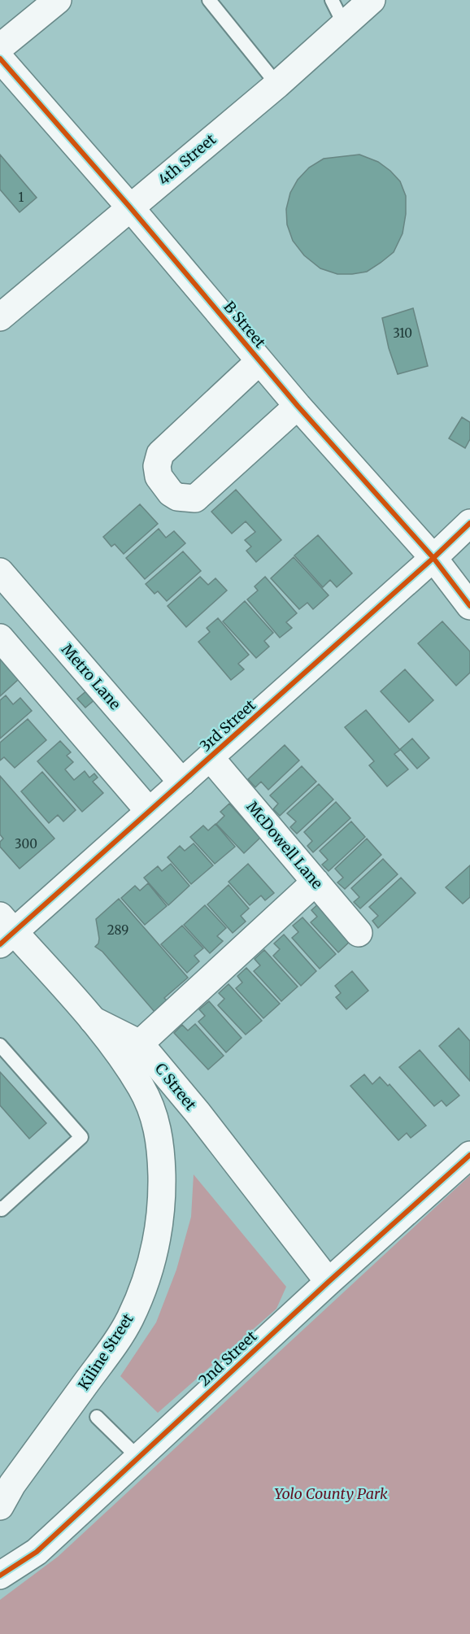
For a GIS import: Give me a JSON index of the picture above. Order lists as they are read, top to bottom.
{
  "streets": {
    "street": [
      "4th Street",
      "B Street",
      "Metro Lane",
      "3rd Street",
      "McDowell Lane",
      "C Street",
      "Kiline Street",
      "2nd Street"
    ]
  },
  "crossings": [
    ["4th Street", "B Street"],
    ["B Street", "3rd Street"],
    ["Metro Lane", "3rd Street"],
    ["3rd Street", "McDowell Lane"],
    ["3rd Street", "C Street"],
    ["C Street", "Kiline Street"],
    ["C Street", "2nd Street"]
  ],
  "parks": ["Yolo County Park"],
  "house_numbers": [
    "1",
    "310",
    "300",
    "289"
  ]
}
